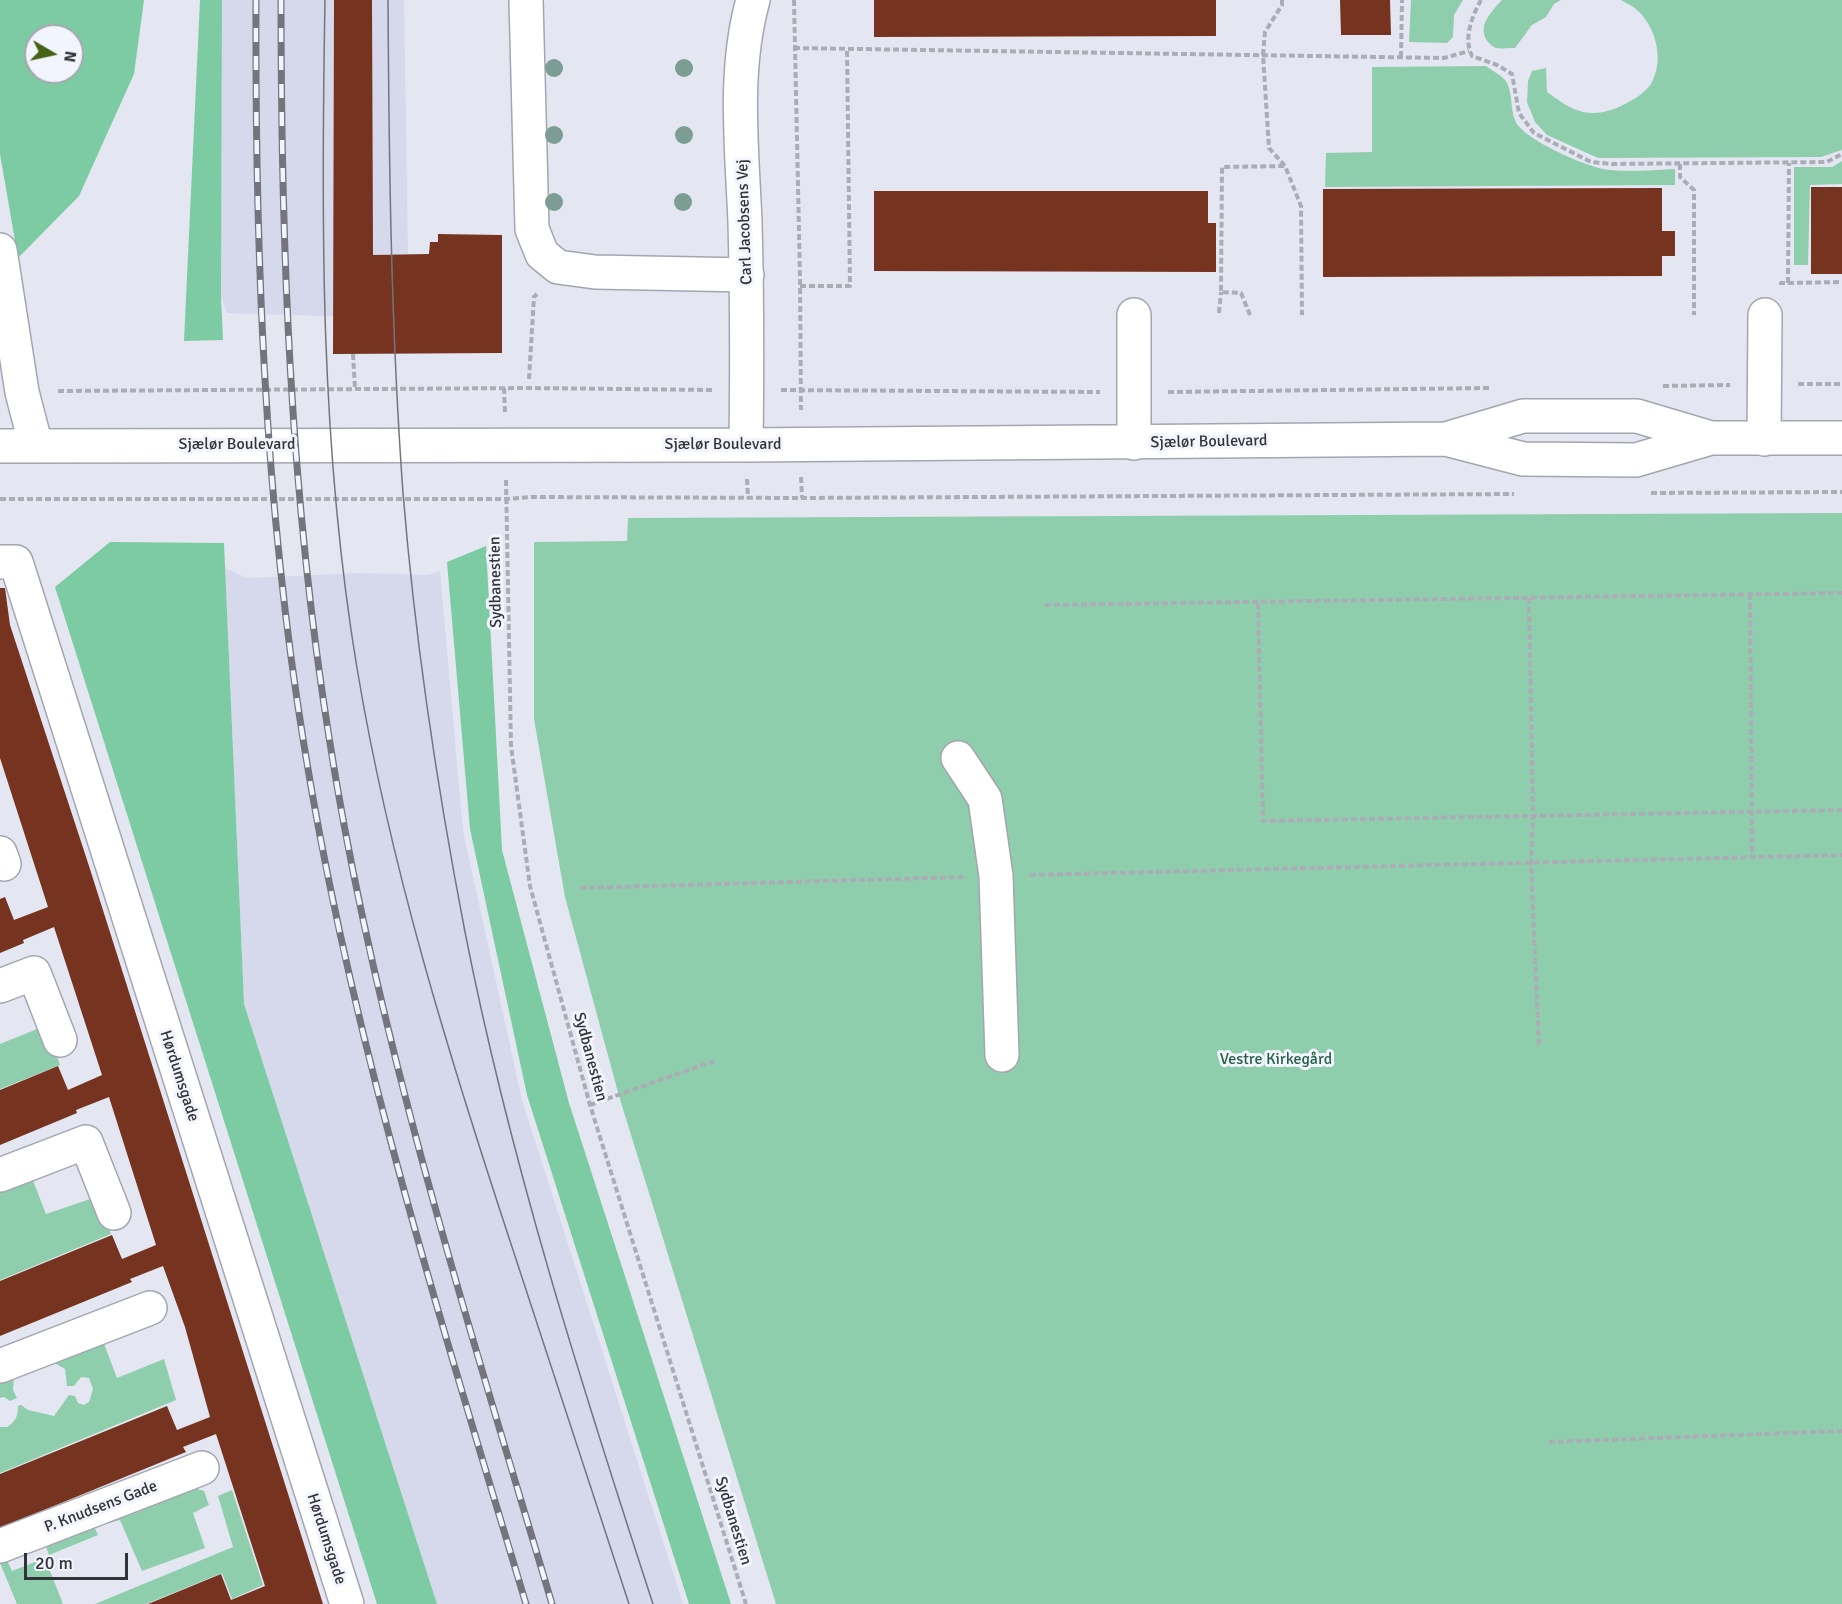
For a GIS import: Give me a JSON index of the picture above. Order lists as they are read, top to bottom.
{
  "streets": {
    "street": [
      "Carl Jacobsens Vej",
      "Sjælør Boulevard",
      "Hørdumsgade",
      "P. Knudsens Gade"
    ],
    "path": ["Sydbanestien"]
  },
  "crossings": [
    ["Carl Jacobsens Vej", "Sjælør Boulevard"]
  ],
  "parks": ["Vestre Kirkegård"],
  "scale_bar": "20 m",
  "north": "right"
}
